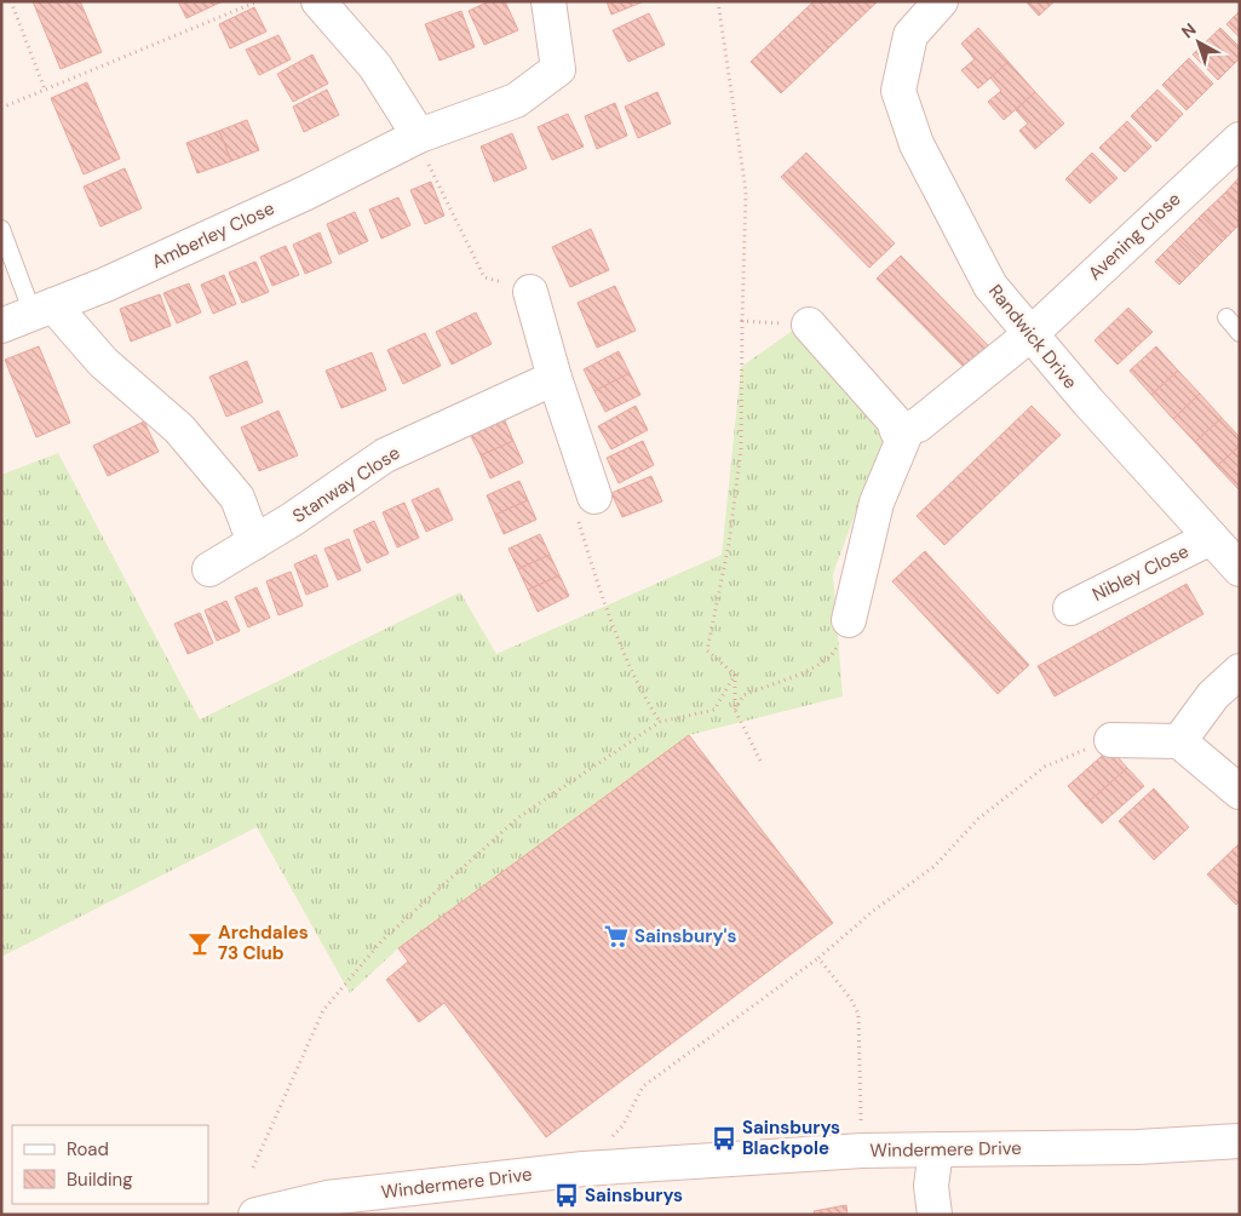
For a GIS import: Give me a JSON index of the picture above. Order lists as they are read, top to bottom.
{
  "streets": {
    "street": [
      "Amberley Close",
      "Avening Close",
      "Randwick Drive",
      "Stanway Close",
      "Nibley Close",
      "Windermere Drive"
    ]
  },
  "crossings": [
    ["Avening Close", "Randwick Drive"],
    ["Randwick Drive", "Nibley Close"]
  ],
  "places": {
    "supermarket": ["Sainsbury's"],
    "bar": ["Archdales 73 Club"],
    "bus stop": ["Sainsburys Blackpole", "Sainsburys"]
  },
  "legend": ["Road", "Building"],
  "north": "top left"
}
